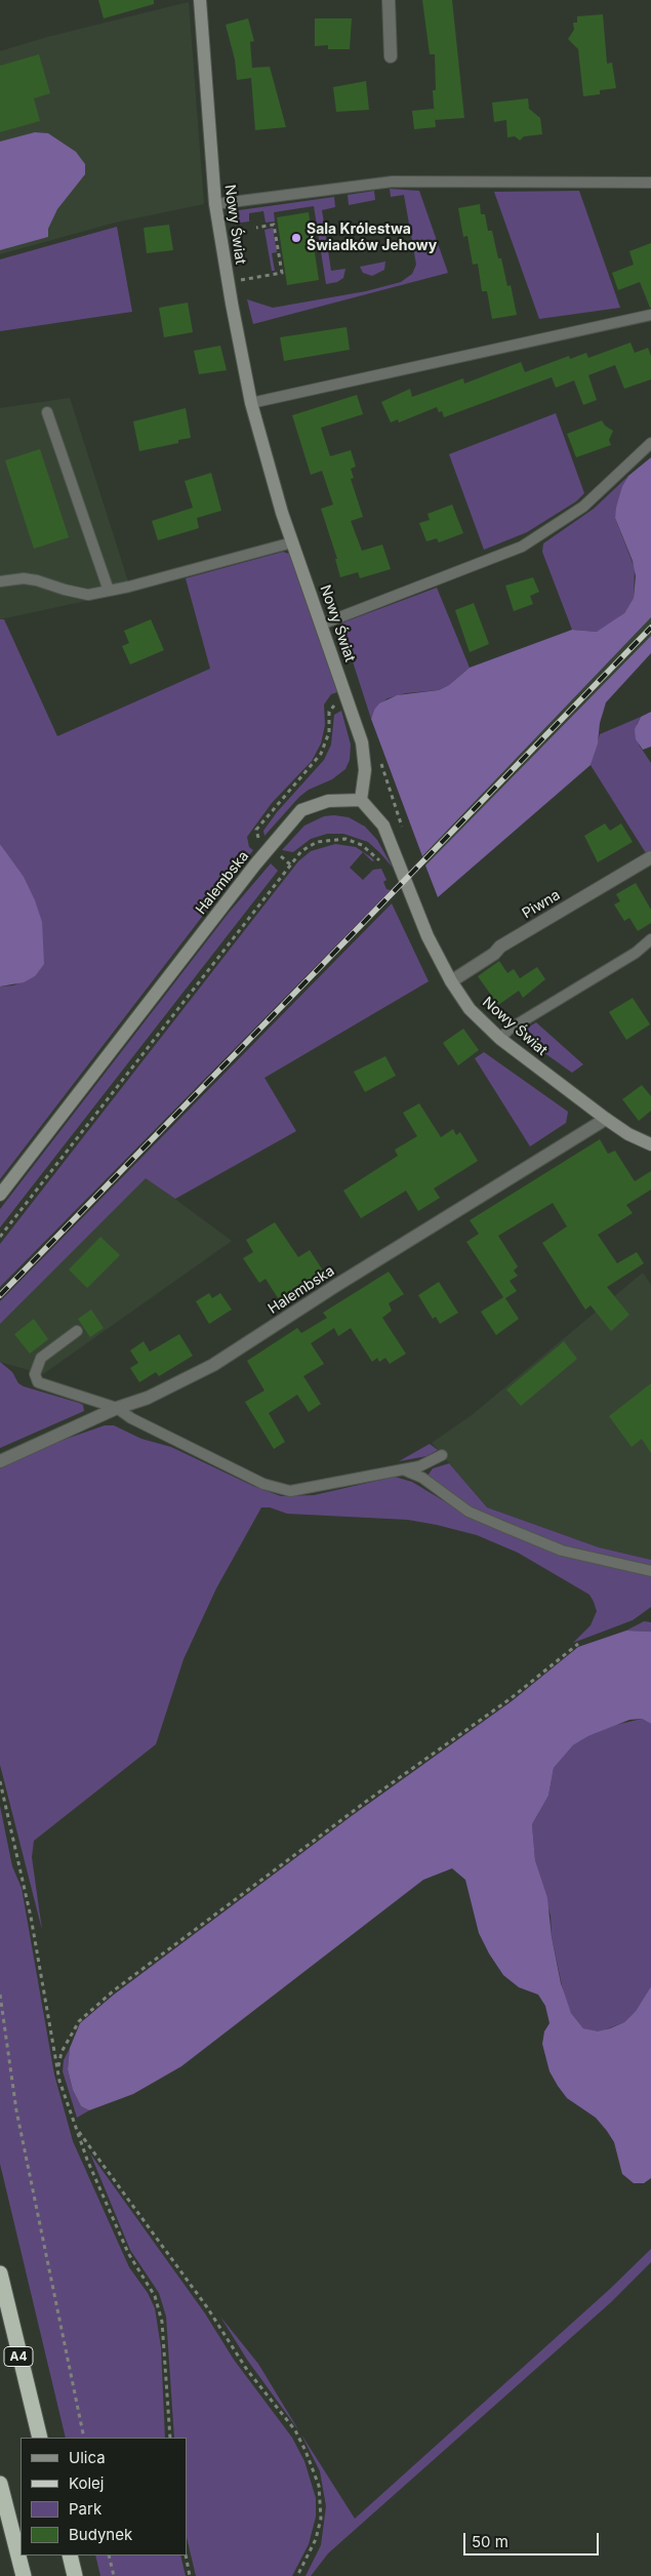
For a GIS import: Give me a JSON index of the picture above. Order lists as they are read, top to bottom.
{
  "streets": {
    "highway": ["A4"],
    "street": ["Nowy Świat", "Halembska", "Piwna"]
  },
  "crossings": [
    ["Nowy Świat", "Halembska"],
    ["Nowy Świat", "Piwna"]
  ],
  "places": ["Sala Królestwa Świadków Jehowy"],
  "legend": [
    "Ulica",
    "Kolej",
    "Park",
    "Budynek"
  ],
  "scale_bar": "50 m"
}
